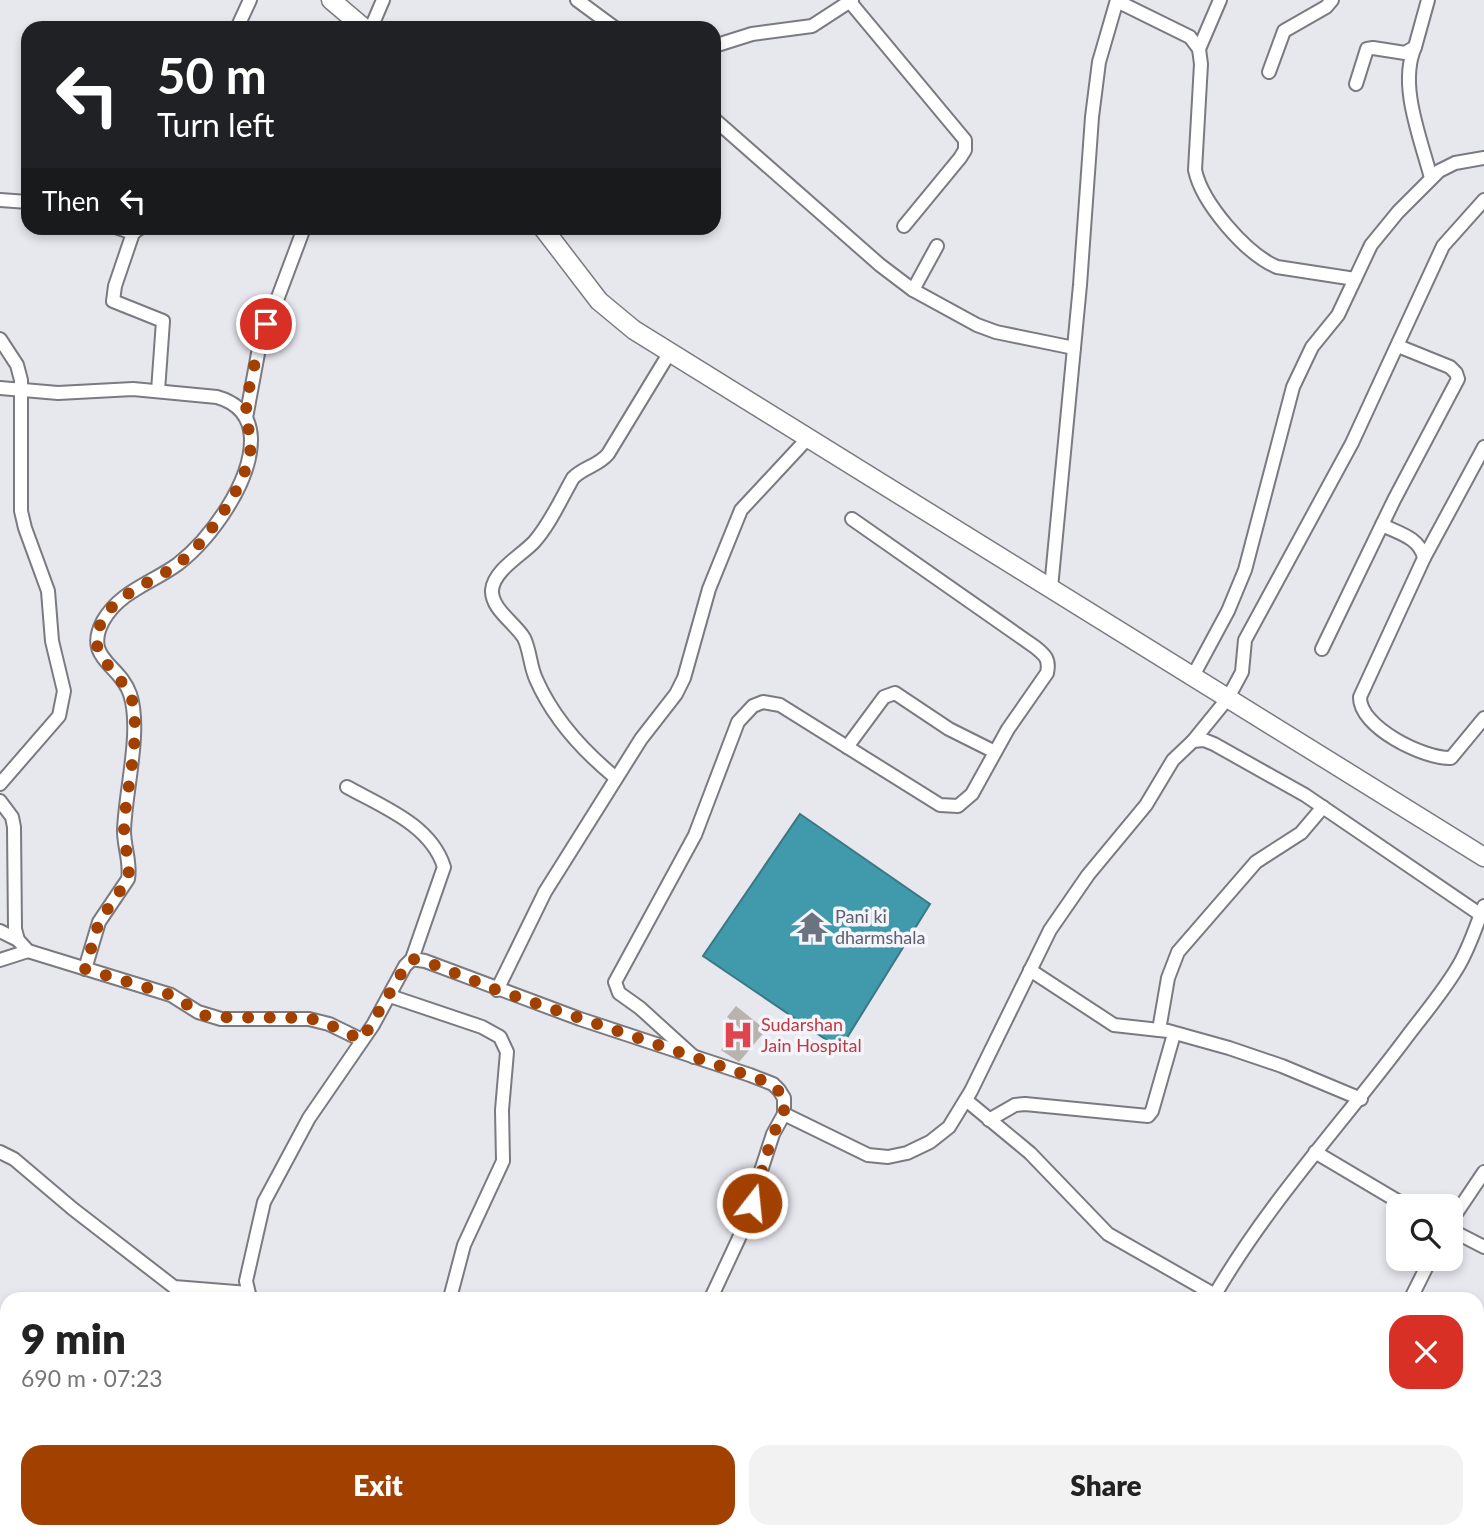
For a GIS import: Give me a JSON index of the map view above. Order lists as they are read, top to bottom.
{
  "places": {
    "temple": ["Pani ki dharmshala"],
    "hospital": ["Sudarshan Jain Hospital"]
  },
  "page": {
    "turn": ["50 m", "Turn left"],
    "then": "Then",
    "heading": ["9 min", "690 m · 07:23"],
    "buttons": ["Exit", "Share"]
  }
}
